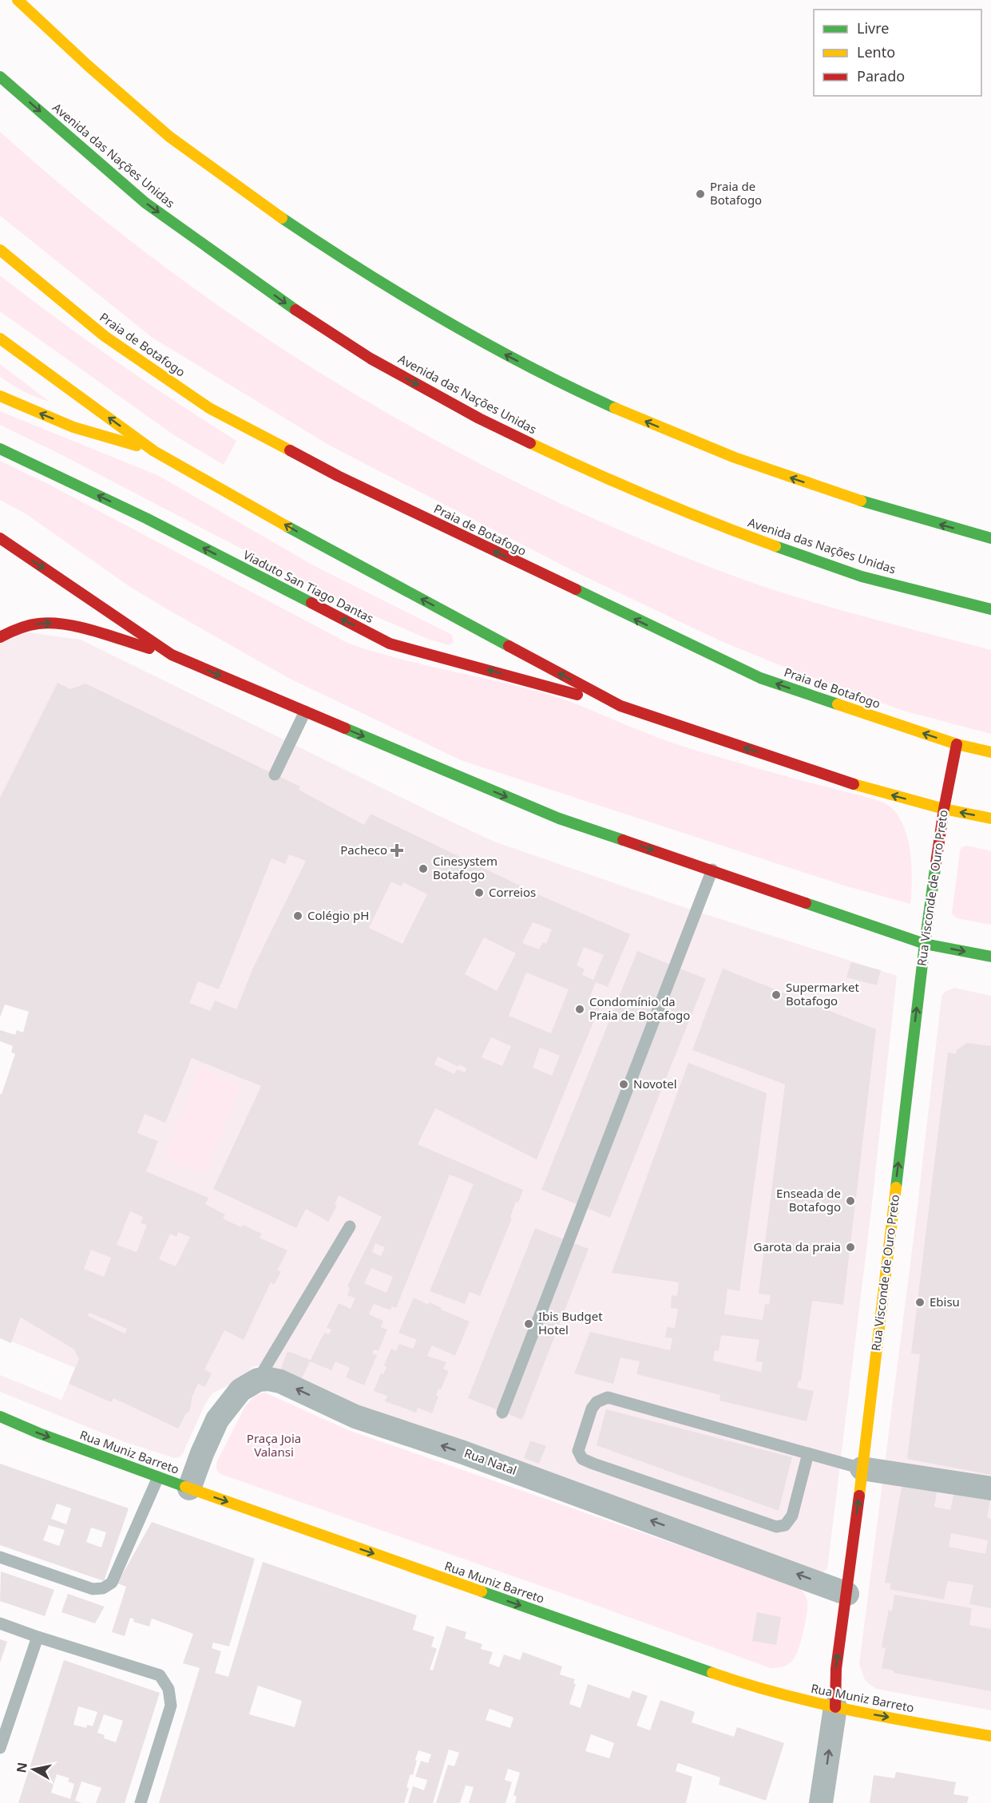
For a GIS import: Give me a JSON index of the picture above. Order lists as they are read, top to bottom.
{
  "streets": {
    "main road": [
      "Avenida das Nações Unidas",
      "Praia de Botafogo",
      "Viaduto San Tiago Dantas",
      "Rua Visconde de Ouro Preto",
      "Rua Muniz Barreto"
    ],
    "street": ["Rua Natal"]
  },
  "crossings": [
    ["Praia de Botafogo", "Rua Visconde de Ouro Preto"],
    ["Rua Visconde de Ouro Preto", "Rua Muniz Barreto"],
    ["Rua Visconde de Ouro Preto", "Rua Natal"]
  ],
  "one_way": ["Rua Visconde de Ouro Preto", "Rua Muniz Barreto", "Rua Natal"],
  "parks": ["Praça Joia Valansi"],
  "places": {
    "other": [
      "Praia de Botafogo",
      "Cinesystem Botafogo",
      "Correios",
      "Colégio pH",
      "Supermarket Botafogo",
      "Condomínio da Praia de Botafogo",
      "Novotel",
      "Enseada de Botafogo",
      "Garota da praia",
      "Ebisu",
      "Ibis Budget Hotel"
    ],
    "health": ["Pacheco"]
  },
  "legend": ["Livre", "Lento", "Parado"],
  "north": "left"
}
